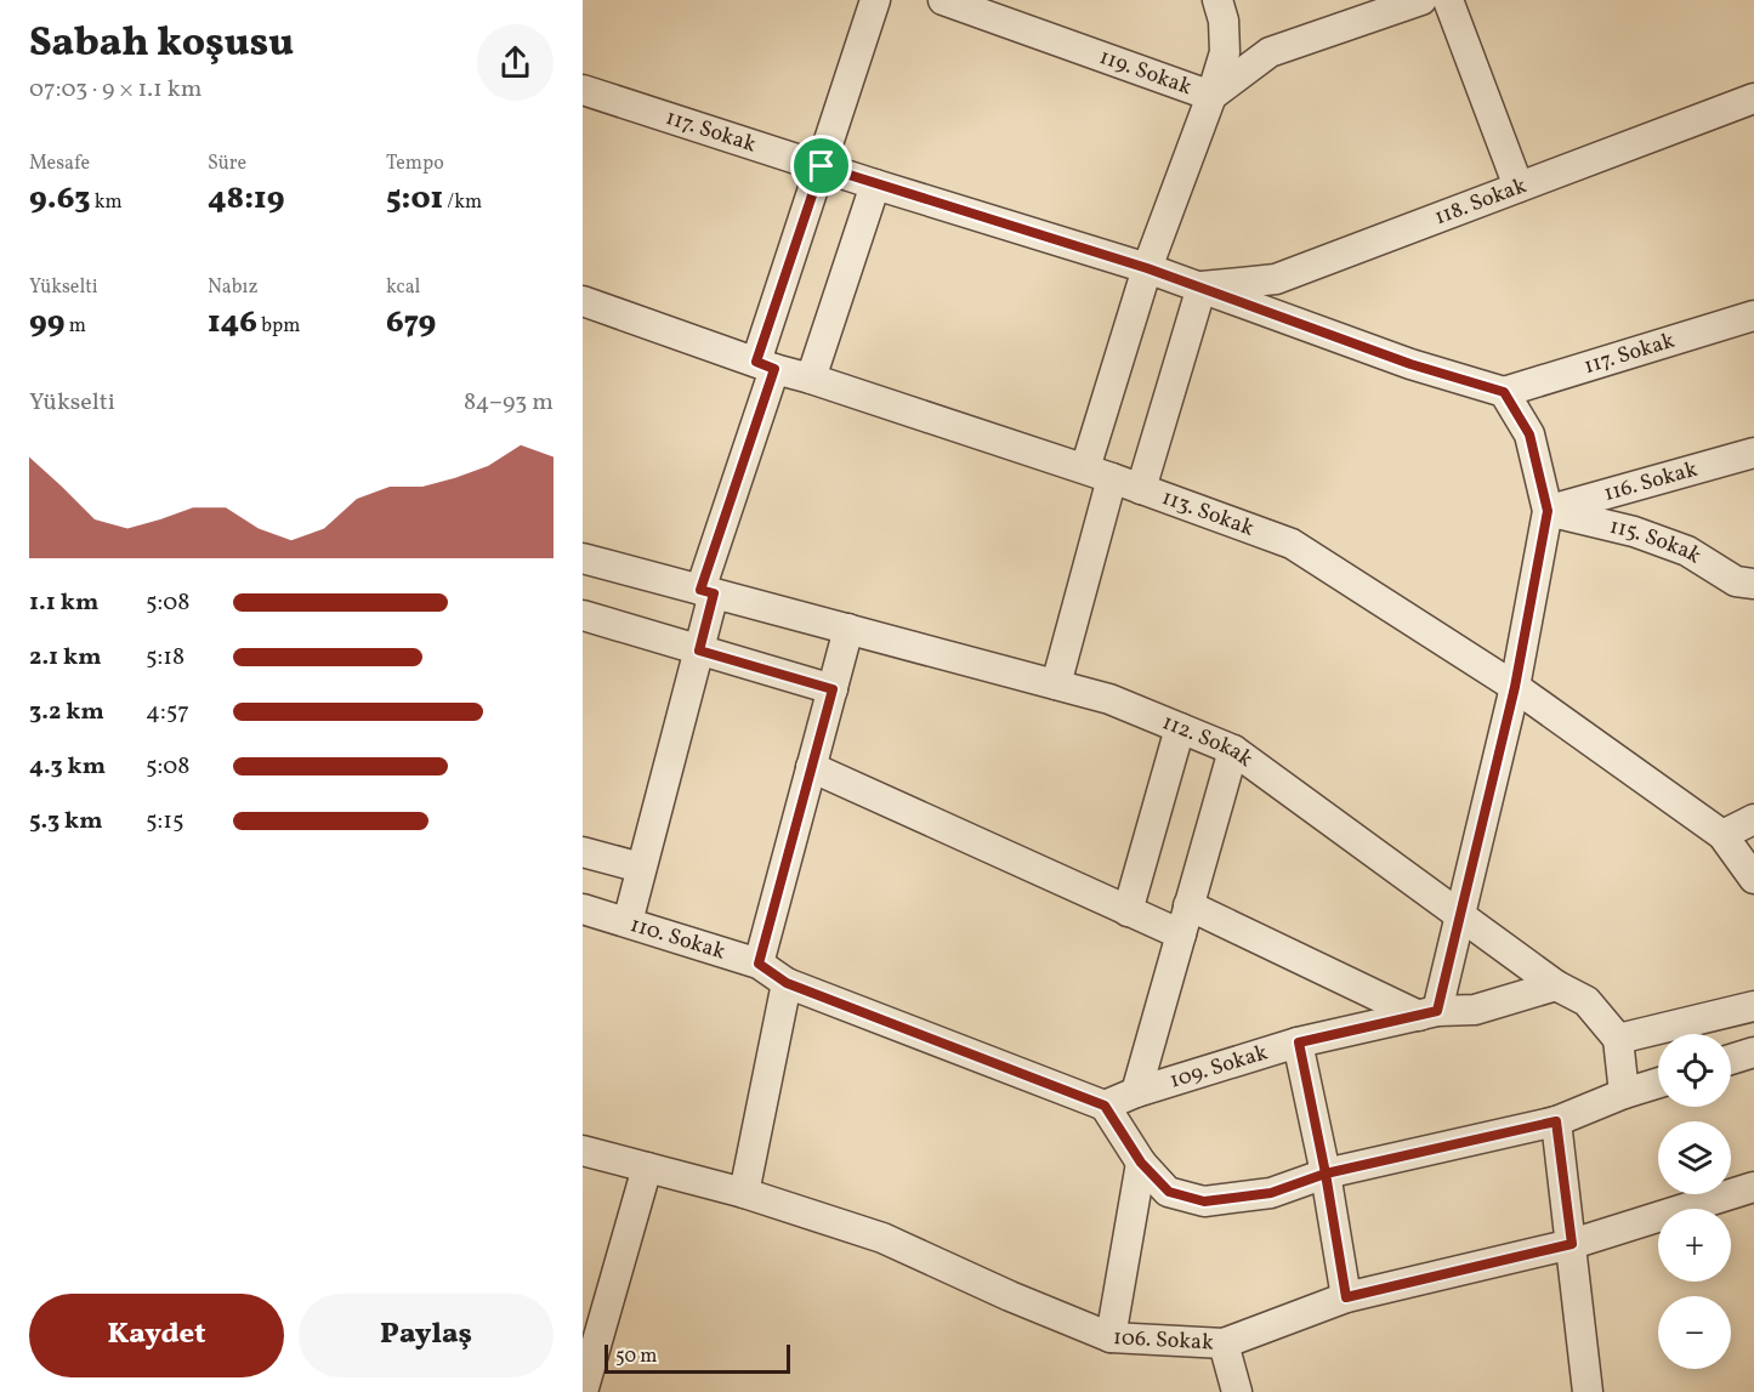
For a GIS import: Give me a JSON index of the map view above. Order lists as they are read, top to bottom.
{
  "streets": {
    "street": [
      "119. Sokak",
      "117. Sokak",
      "118. Sokak",
      "116. Sokak",
      "113. Sokak",
      "115. Sokak",
      "112. Sokak",
      "110. Sokak",
      "109. Sokak",
      "106. Sokak"
    ]
  },
  "crossings": [
    ["117. Sokak", "118. Sokak"],
    ["116. Sokak", "115. Sokak"],
    ["112. Sokak", "109. Sokak"]
  ],
  "scale_bar": "50 m",
  "page": {
    "heading": ["Sabah koşusu", "07:03 · 9 × 1.1 km"],
    "stats": [
      ["Mesafe", "9.63 km"],
      ["Süre", "48:19"],
      ["Tempo", "5:01 /km"],
      ["Yükselti", "99 m"],
      ["Nabız", "146 bpm"],
      ["kcal", "679"]
    ],
    "chart": ["Yükselti", "84–93 m"],
    "list": [
      {
        "name": "1.1 km",
        "note": "5:08"
      },
      {
        "name": "2.1 km",
        "note": "5:18"
      },
      {
        "name": "3.2 km",
        "note": "4:57"
      },
      {
        "name": "4.3 km",
        "note": "5:08"
      },
      {
        "name": "5.3 km",
        "note": "5:15"
      }
    ],
    "map_buttons": ["+", "−"],
    "buttons": ["Kaydet", "Paylaş"],
    "scale": "50 m"
  }
}
